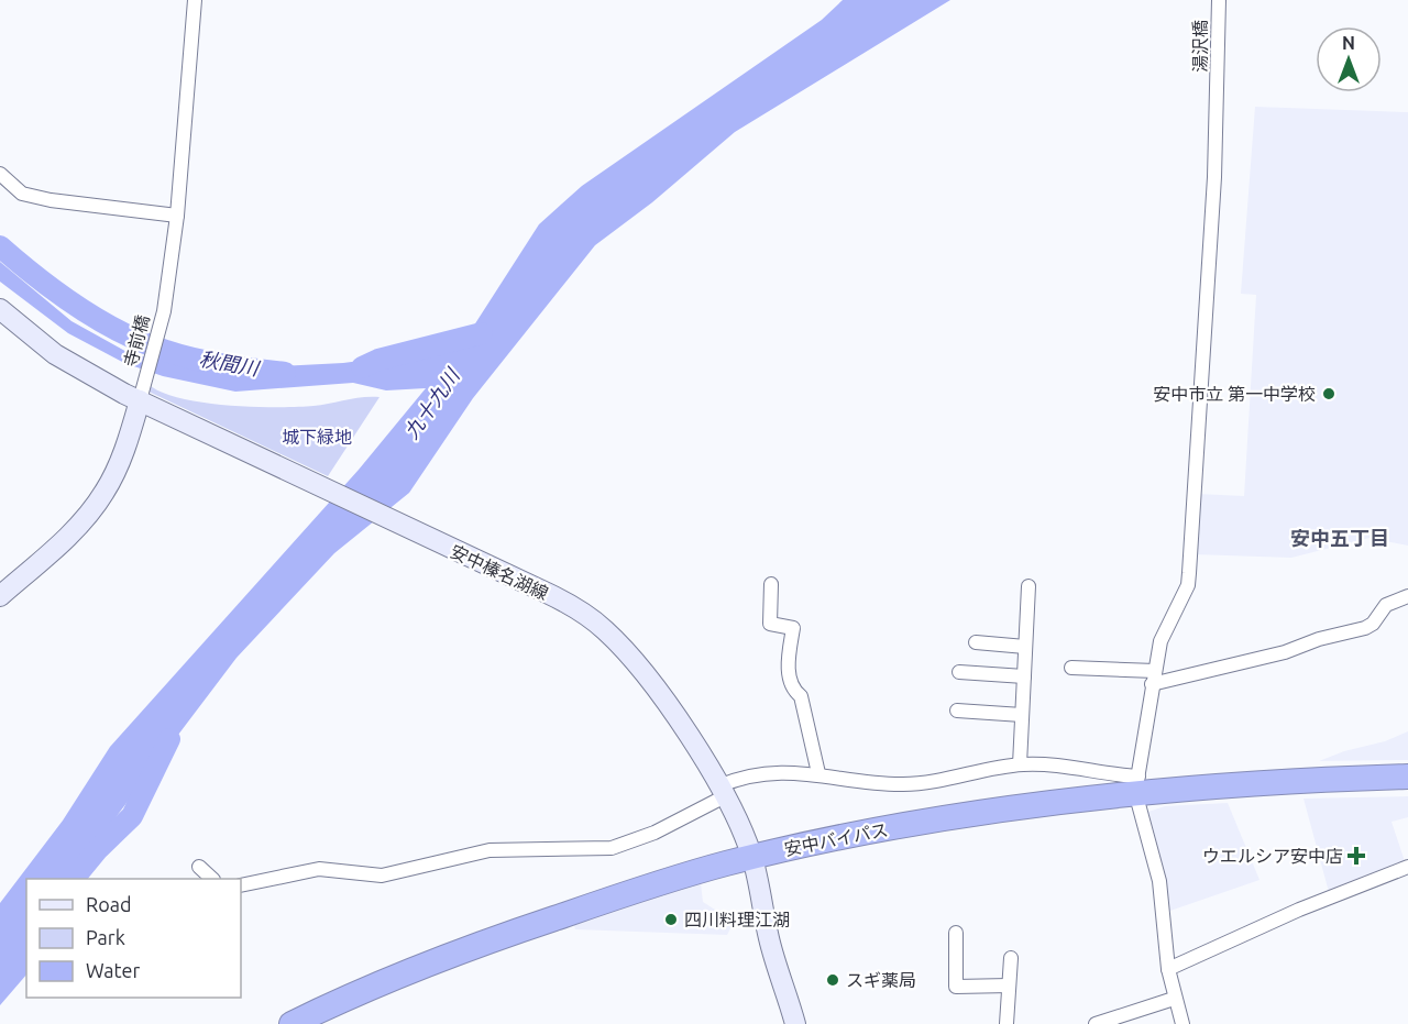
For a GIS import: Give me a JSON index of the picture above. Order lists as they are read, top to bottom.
{
  "streets": {
    "highway": ["安中バイパス"],
    "main road": ["安中榛名湖線"],
    "street": ["湯沢橋", "寺前橋"]
  },
  "crossings": [
    ["湯沢橋", "安中バイパス"],
    ["寺前橋", "安中榛名湖線"],
    ["安中榛名湖線", "安中バイパス"]
  ],
  "districts": ["安中五丁目"],
  "water": ["秋間川", "九十九川"],
  "parks": ["城下緑地"],
  "places": {
    "other": ["安中市立 第一中学校", "四川料理江湖", "スギ薬局"],
    "health": ["ウエルシア安中店"]
  },
  "legend": ["Road", "Park", "Water"],
  "north": "top"
}
